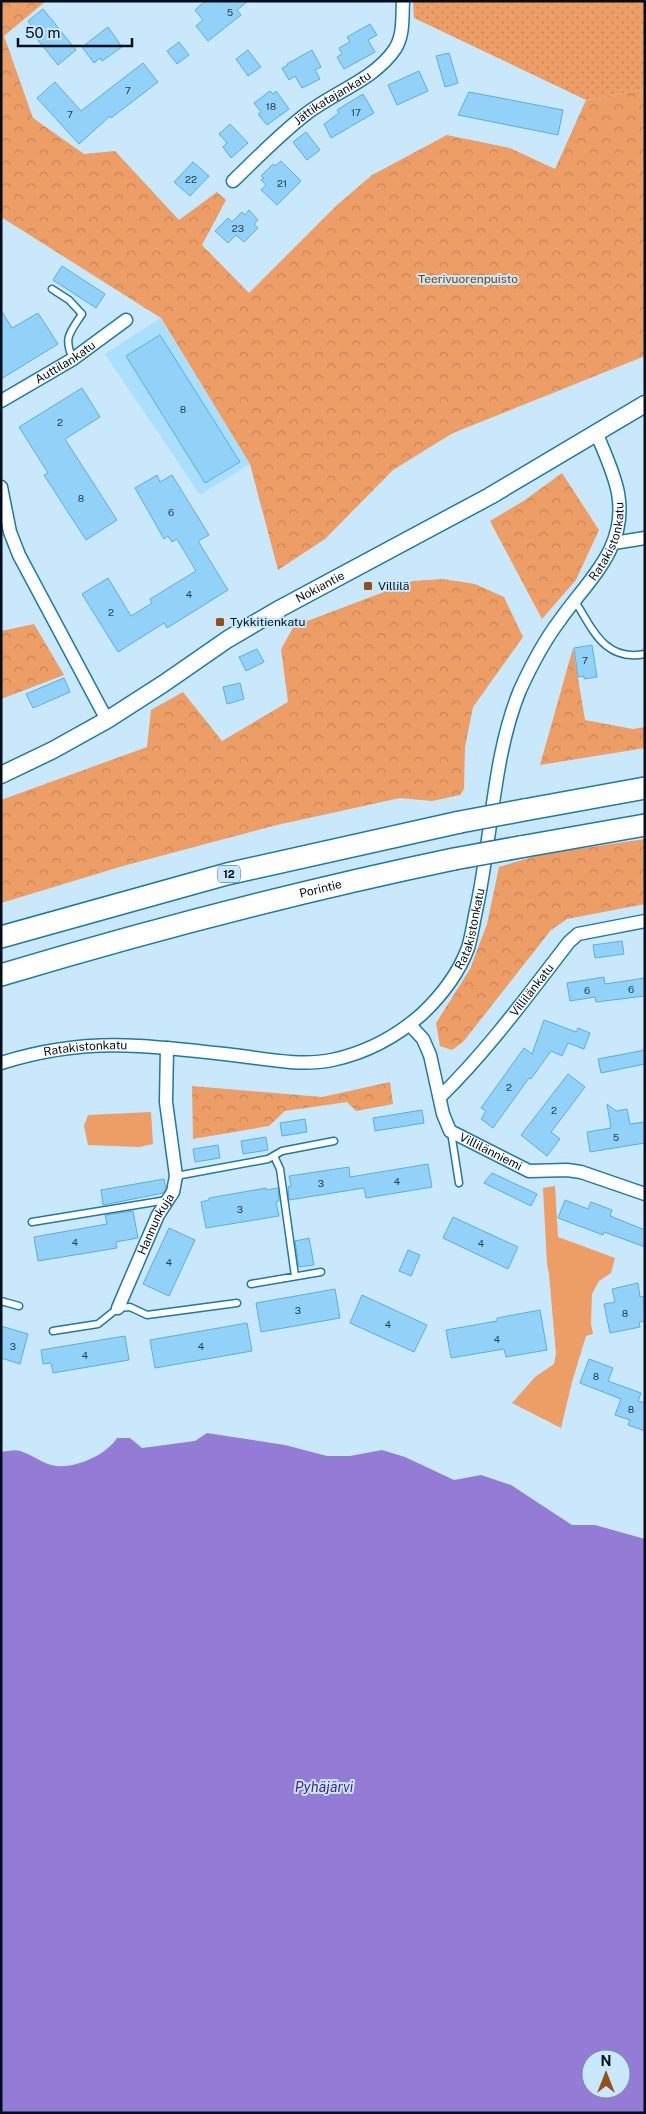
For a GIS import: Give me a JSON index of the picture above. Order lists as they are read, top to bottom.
{
  "streets": {
    "highway": ["12", "Porintie"],
    "main road": ["Nokiantie"],
    "street": [
      "Jättikatajankatu",
      "Auttilankatu",
      "Ratakistonkatu",
      "Villilänkatu",
      "Villilänniemi",
      "Hannunkuja"
    ]
  },
  "crossings": [
    ["Ratakistonkatu", "Nokiantie"],
    ["Ratakistonkatu", "Villilänniemi"],
    ["Ratakistonkatu", "Hannunkuja"],
    ["Villilänkatu", "Villilänniemi"]
  ],
  "water": ["Pyhäjärvi"],
  "parks": ["Teerivuorenpuisto"],
  "places": {
    "transit": ["Villilä", "Tykkitienkatu"]
  },
  "house_numbers": [
    "5",
    "7",
    "18",
    "17",
    "7",
    "22",
    "21",
    "23",
    "8",
    "2",
    "8",
    "6",
    "4",
    "2",
    "7",
    "6",
    "6",
    "2",
    "2",
    "5",
    "4",
    "3",
    "3",
    "4",
    "4",
    "4",
    "3",
    "8",
    "4",
    "4",
    "3",
    "4",
    "4",
    "8",
    "8"
  ],
  "scale_bar": "50 m",
  "north": "top"
}
